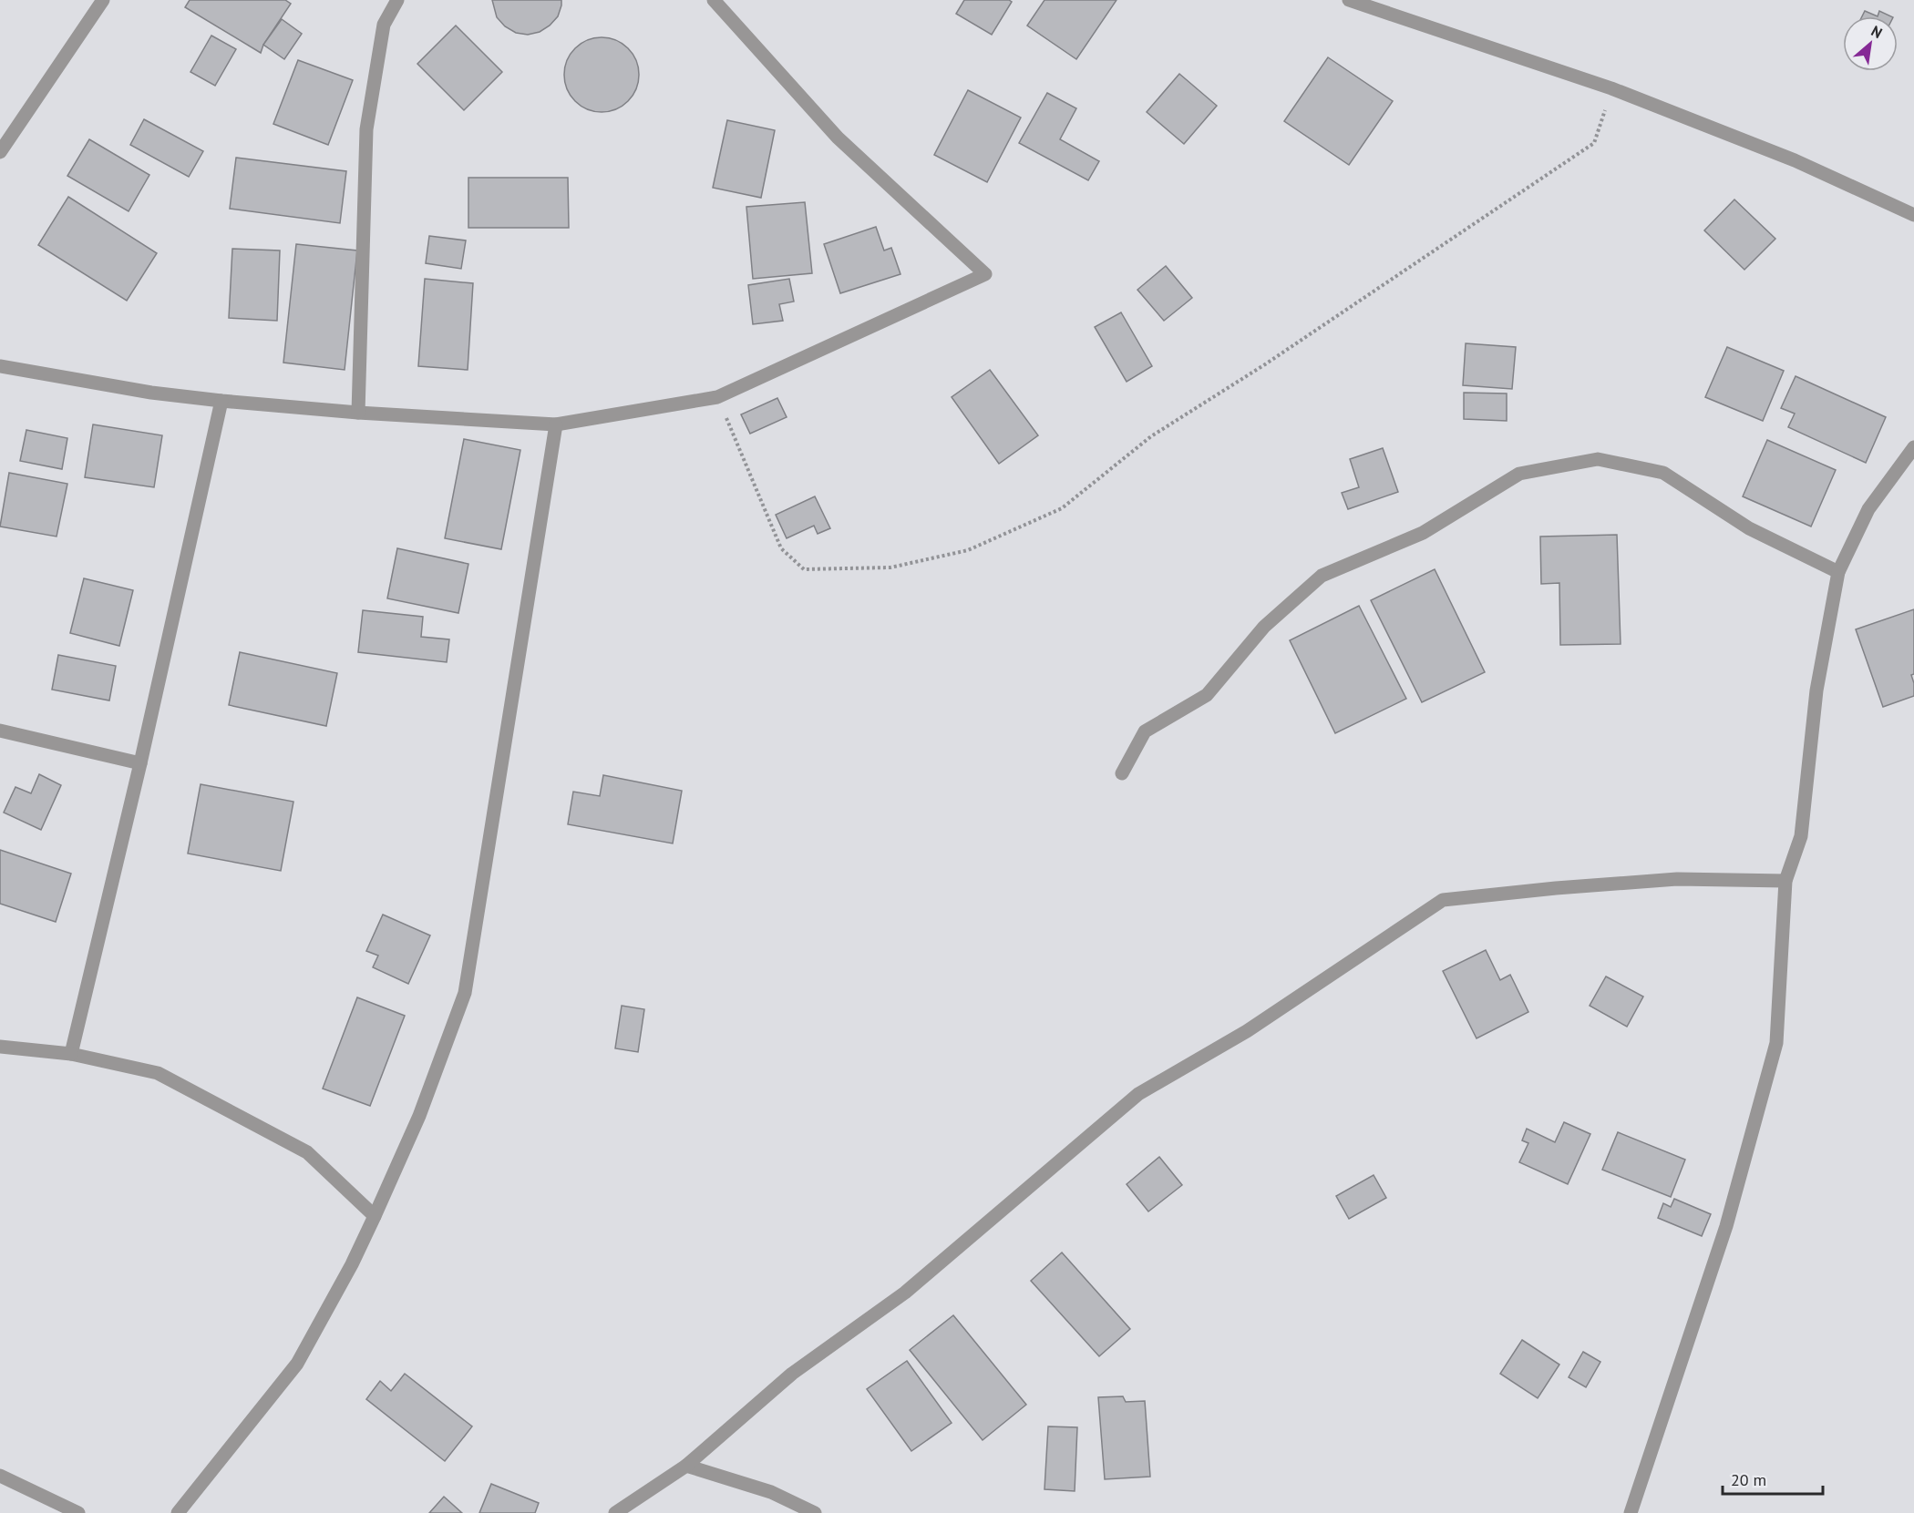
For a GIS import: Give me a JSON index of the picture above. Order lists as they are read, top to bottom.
{
  "scale_bar": "20 m",
  "north": "top right"
}
